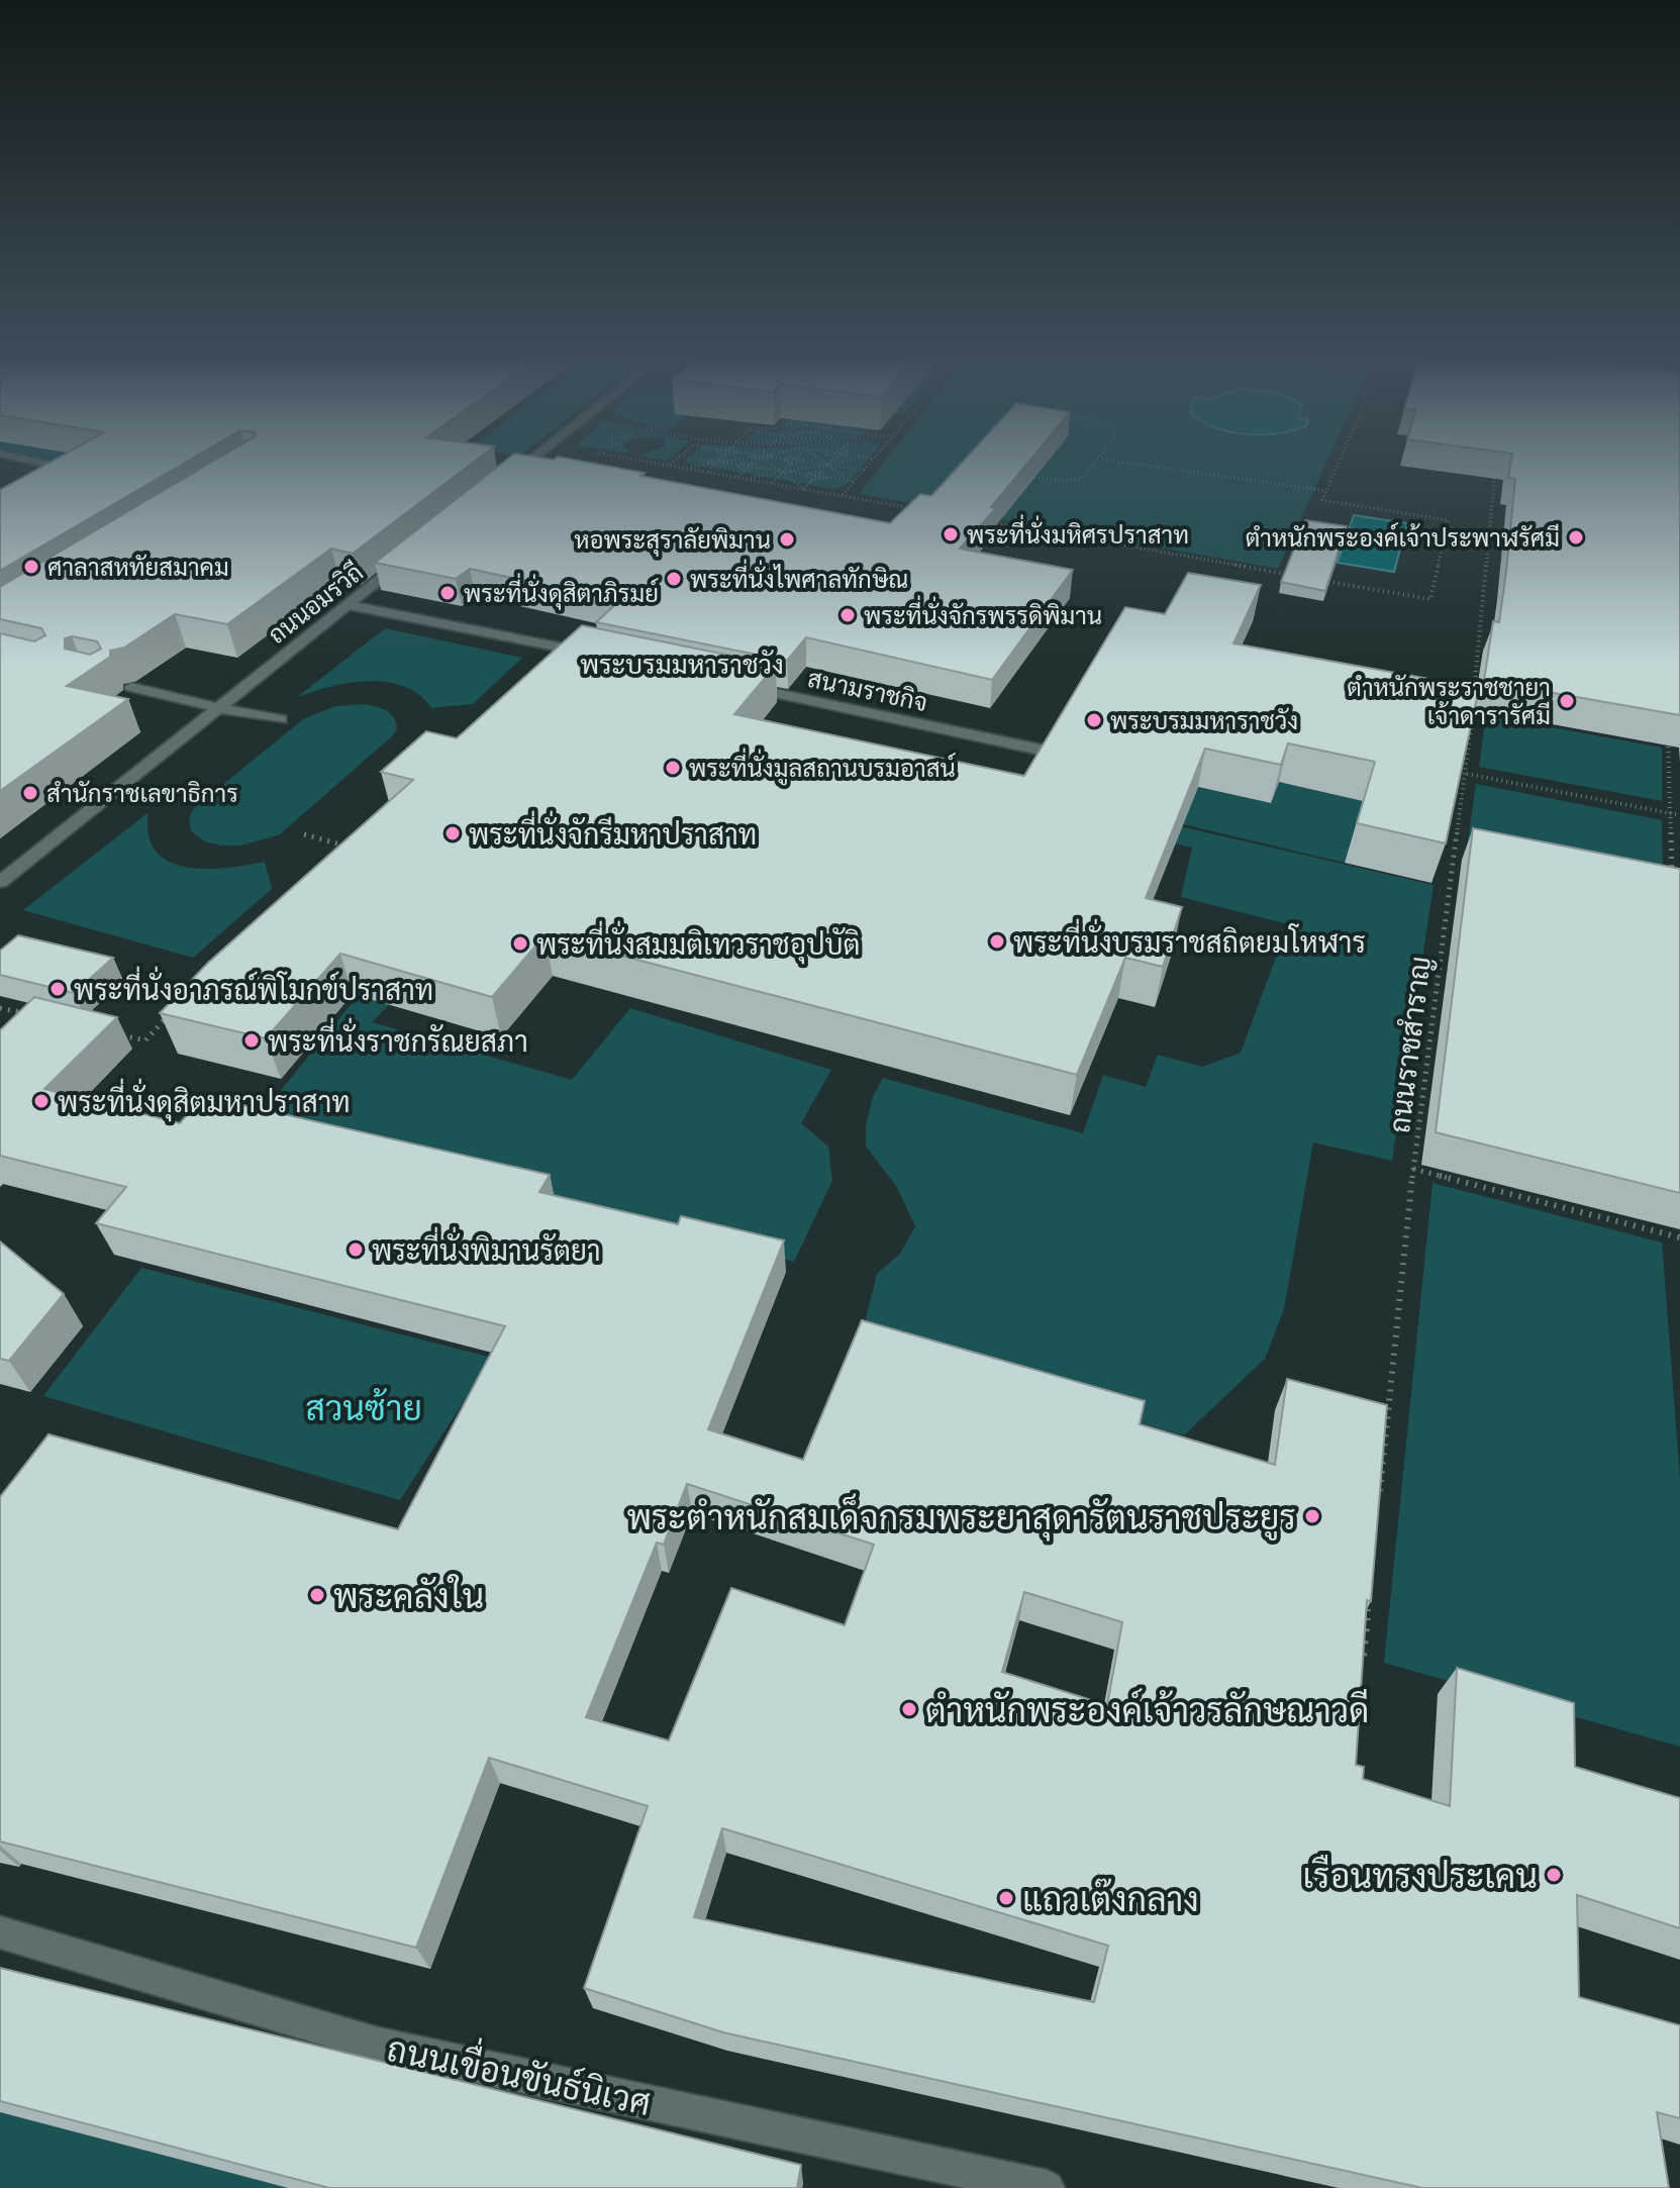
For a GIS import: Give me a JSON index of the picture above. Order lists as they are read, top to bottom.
{
  "streets": {
    "street": ["ถนนอมรวิถี", "สนามราชกิจ", "ถนนเขื่อนขันธ์นิเวศ"],
    "path": ["ถนนราชสำราญ"]
  },
  "districts": ["พระบรมมหาราชวัง"],
  "parks": ["สวนซ้าย"],
  "places": [
    "พระที่นั่งมหิศรปราสาท",
    "ตำหนักพระองค์เจ้าประพาฬรัศมี",
    "หอพระสุราลัยพิมาน",
    "ศาลาสหทัยสมาคม",
    "พระที่นั่งไพศาลทักษิณ",
    "พระที่นั่งดุสิตาภิรมย์",
    "พระที่นั่งจักรพรรดิพิมาน",
    "ตำหนักพระราชชายา เจ้าดารารัศมี",
    "พระบรมมหาราชวัง",
    "พระที่นั่งมูลสถานบรมอาสน์",
    "สำนักราชเลขาธิการ",
    "พระที่นั่งจักรีมหาปราสาท",
    "พระที่นั่งบรมราชสถิตยมโหฬาร",
    "พระที่นั่งสมมติเทวราชอุปบัติ",
    "พระที่นั่งอาภรณ์พิโมกข์ปราสาท",
    "พระที่นั่งราชกรัณยสภา",
    "พระที่นั่งดุสิตมหาปราสาท",
    "พระที่นั่งพิมานรัตยา",
    "พระตำหนักสมเด็จกรมพระยาสุดารัตนราชประยูร",
    "พระคลังใน",
    "ตำหนักพระองค์เจ้าวรลักษณาวดี",
    "เรือนทรงประเคน",
    "แถวเต๊งกลาง"
  ]
}
